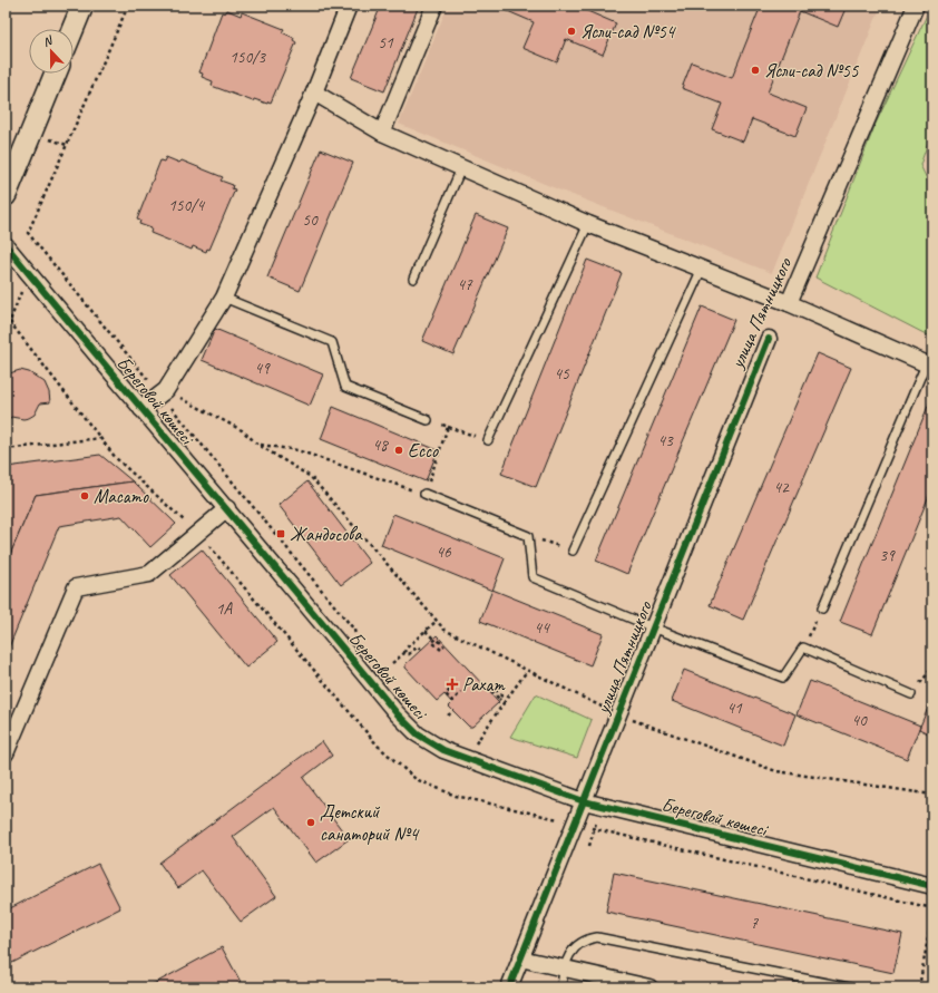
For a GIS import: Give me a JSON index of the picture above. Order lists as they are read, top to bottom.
{
  "streets": {
    "street": ["улица Пятницкого", "Береговой көшесі"]
  },
  "crossings": [
    ["улица Пятницкого", "Береговой көшесі"]
  ],
  "places": {
    "other": [
      "Ясли-сад №54",
      "Ясли-сад №55",
      "Ecco",
      "Масато",
      "Детский санаторий №4"
    ],
    "transit": ["Жандосова"],
    "health": ["Рахат"]
  },
  "house_numbers": [
    "51",
    "150/3",
    "150/4",
    "50",
    "47",
    "49",
    "45",
    "43",
    "48",
    "42",
    "46",
    "39",
    "1А",
    "44",
    "41",
    "40",
    "7"
  ],
  "north": "top"
}
